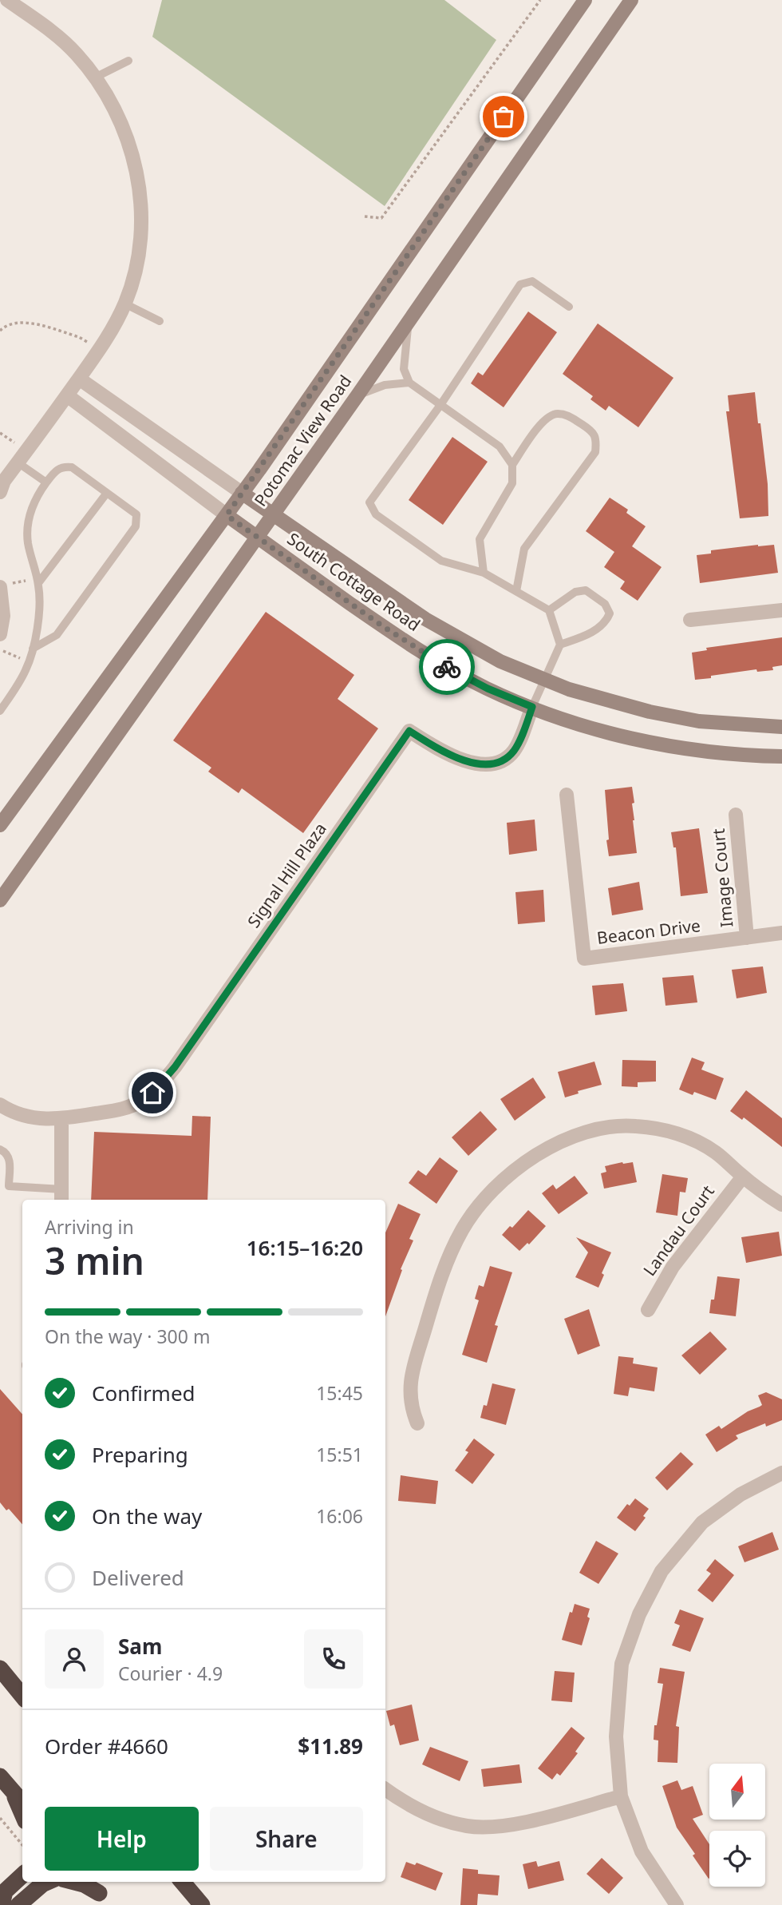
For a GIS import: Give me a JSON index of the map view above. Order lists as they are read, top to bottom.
{
  "streets": {
    "main road": ["Potomac View Road", "South Cottage Road"],
    "street": [
      "Signal Hill Plaza",
      "Image Court",
      "Beacon Drive",
      "Landau Court"
    ]
  },
  "crossings": [
    ["Potomac View Road", "South Cottage Road"],
    ["South Cottage Road", "Signal Hill Plaza"],
    ["Image Court", "Beacon Drive"]
  ],
  "north": "top",
  "page": {
    "heading": ["3 min", "Arriving in", "16:15–16:20"],
    "panel": [
      "Sam",
      "Courier · 4.9",
      "Order #4660",
      "$11.89"
    ],
    "bar": "On the way · 300 m",
    "list": [
      ["Confirmed", "15:45"],
      ["Preparing", "15:51"],
      ["On the way", "16:06"],
      "Delivered"
    ],
    "buttons": ["Help", "Share"]
  }
}
